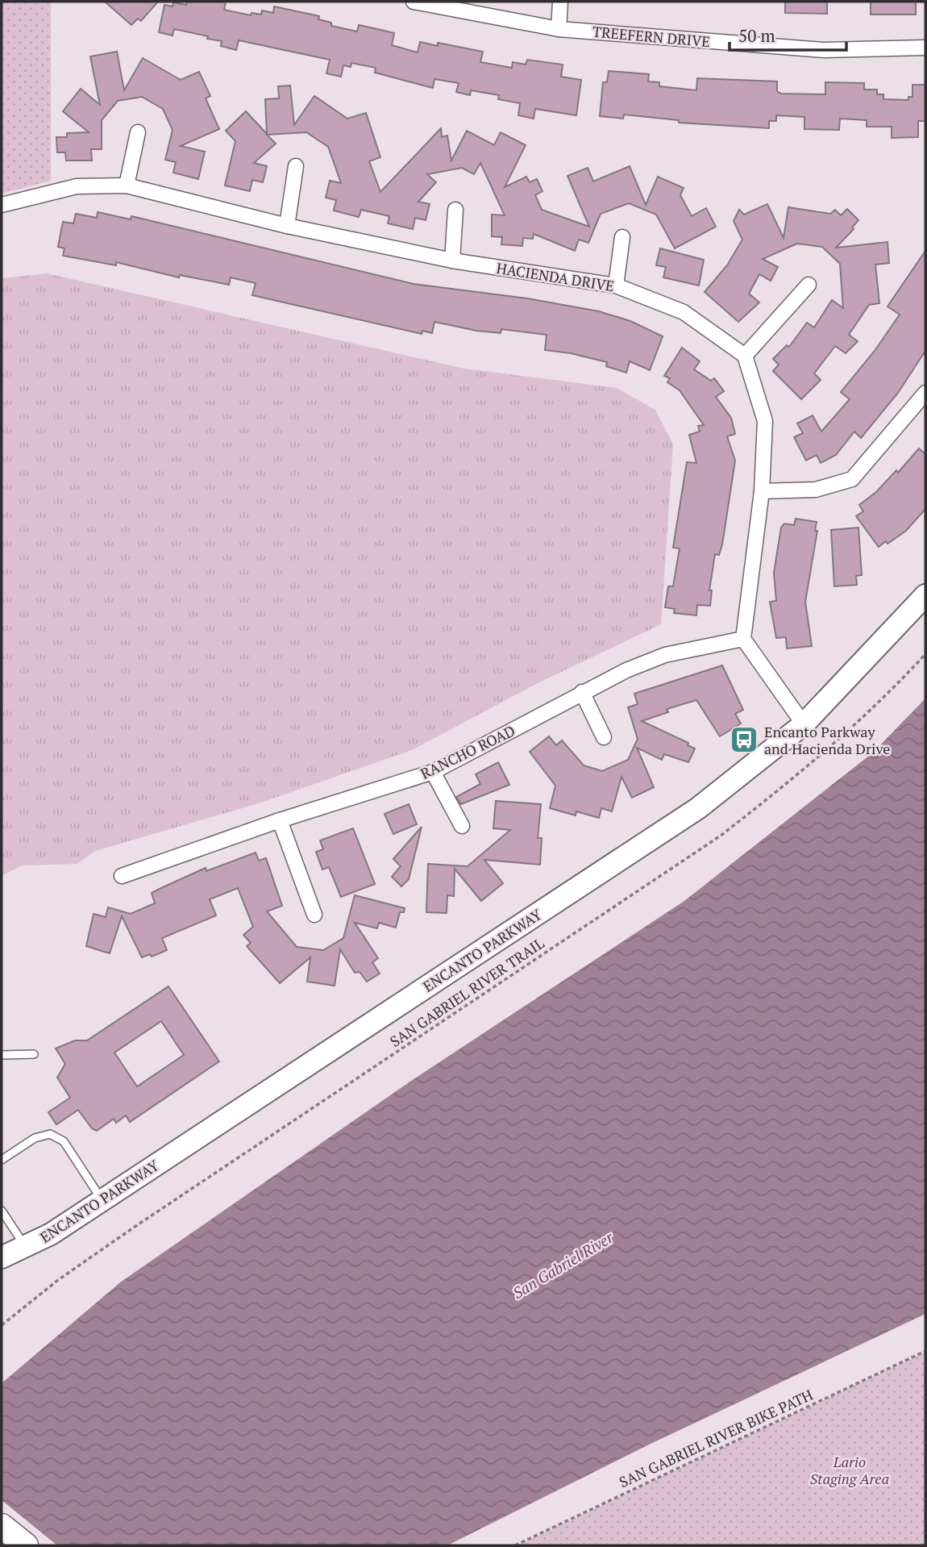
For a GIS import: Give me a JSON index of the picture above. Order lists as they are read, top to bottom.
{
  "streets": {
    "street": [
      "TREEFERN DRIVE",
      "HACIENDA DRIVE",
      "RANCHO ROAD",
      "ENCANTO PARKWAY"
    ],
    "path": ["SAN GABRIEL RIVER TRAIL", "SAN GABRIEL RIVER BIKE PATH"]
  },
  "water": ["San Gabriel River"],
  "parks": ["Lario Staging Area"],
  "places": {
    "bus stop": ["Encanto Parkway and Hacienda Drive"]
  },
  "scale_bar": "50 m"
}
